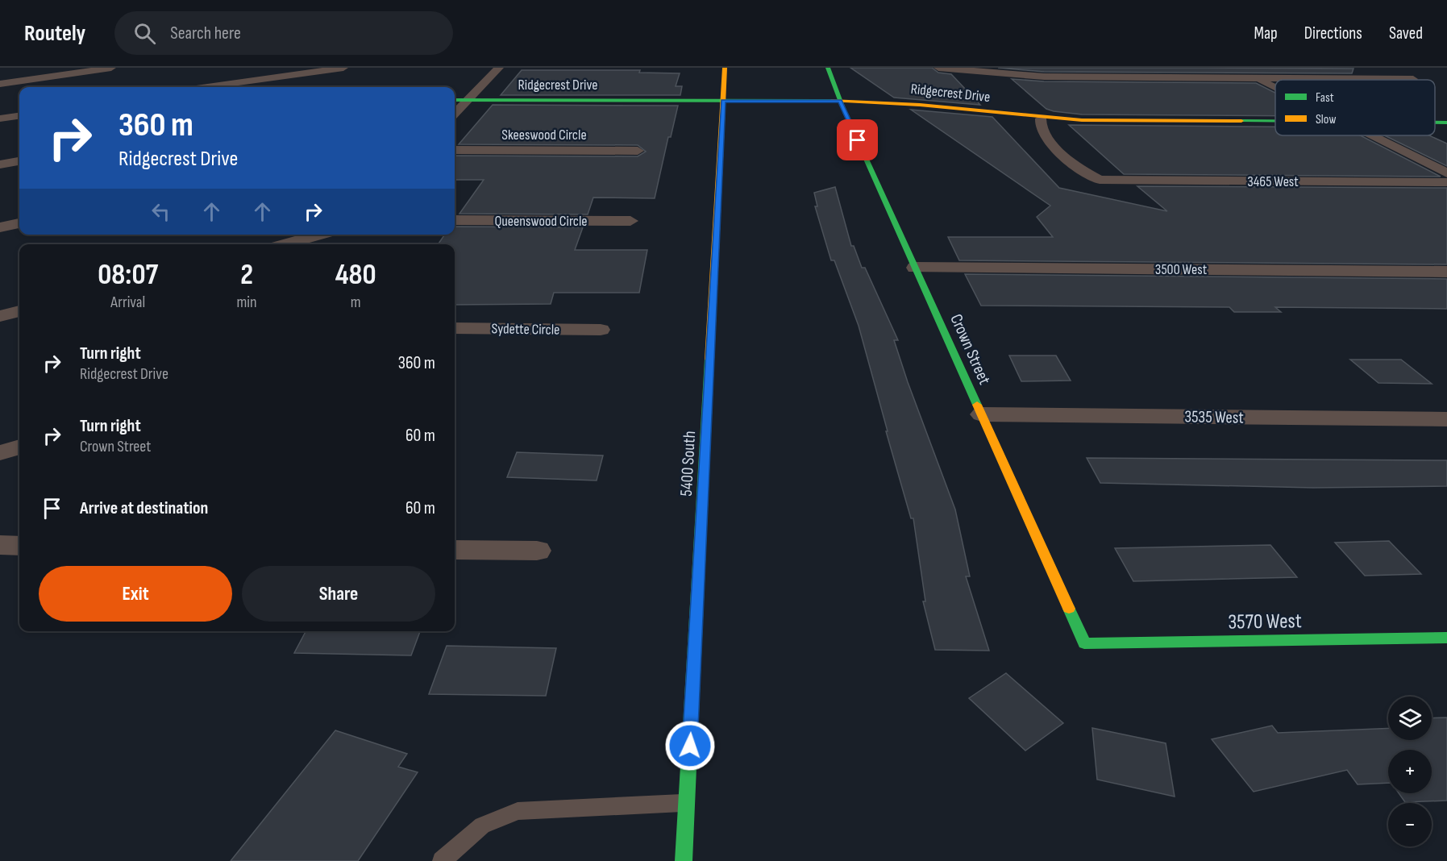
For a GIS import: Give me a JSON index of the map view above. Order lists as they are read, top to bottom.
{
  "streets": {
    "street": [
      "Ridgecrest Drive",
      "Skeeswood Circle",
      "3465 West",
      "Queenswood Circle",
      "3500 West",
      "Sydette Circle",
      "Crown Street",
      "3535 West",
      "5400 South",
      "3570 West"
    ]
  },
  "crossings": [
    ["Ridgecrest Drive", "3465 West"],
    ["Ridgecrest Drive", "Crown Street"],
    ["Ridgecrest Drive", "5400 South"],
    ["3500 West", "Crown Street"],
    ["Crown Street", "3535 West"],
    ["Crown Street", "3570 West"]
  ],
  "legend": ["Fast", "Slow"],
  "page": {
    "header": "Routely",
    "search": "Search here",
    "nav": ["Map", "Directions", "Saved"],
    "turn": ["360 m", "Ridgecrest Drive"],
    "eta": [
      "08:07",
      "Arrival",
      "2",
      "min",
      "480",
      "m"
    ],
    "list": [
      {
        "name": "Turn right",
        "note": "Ridgecrest Drive",
        "value": "360 m"
      },
      {
        "name": "Turn right",
        "note": "Crown Street",
        "value": "60 m"
      },
      {
        "name": "Arrive at destination",
        "value": "60 m"
      }
    ],
    "buttons": ["Exit", "Share"],
    "map_buttons": ["+", "−"]
  }
}
